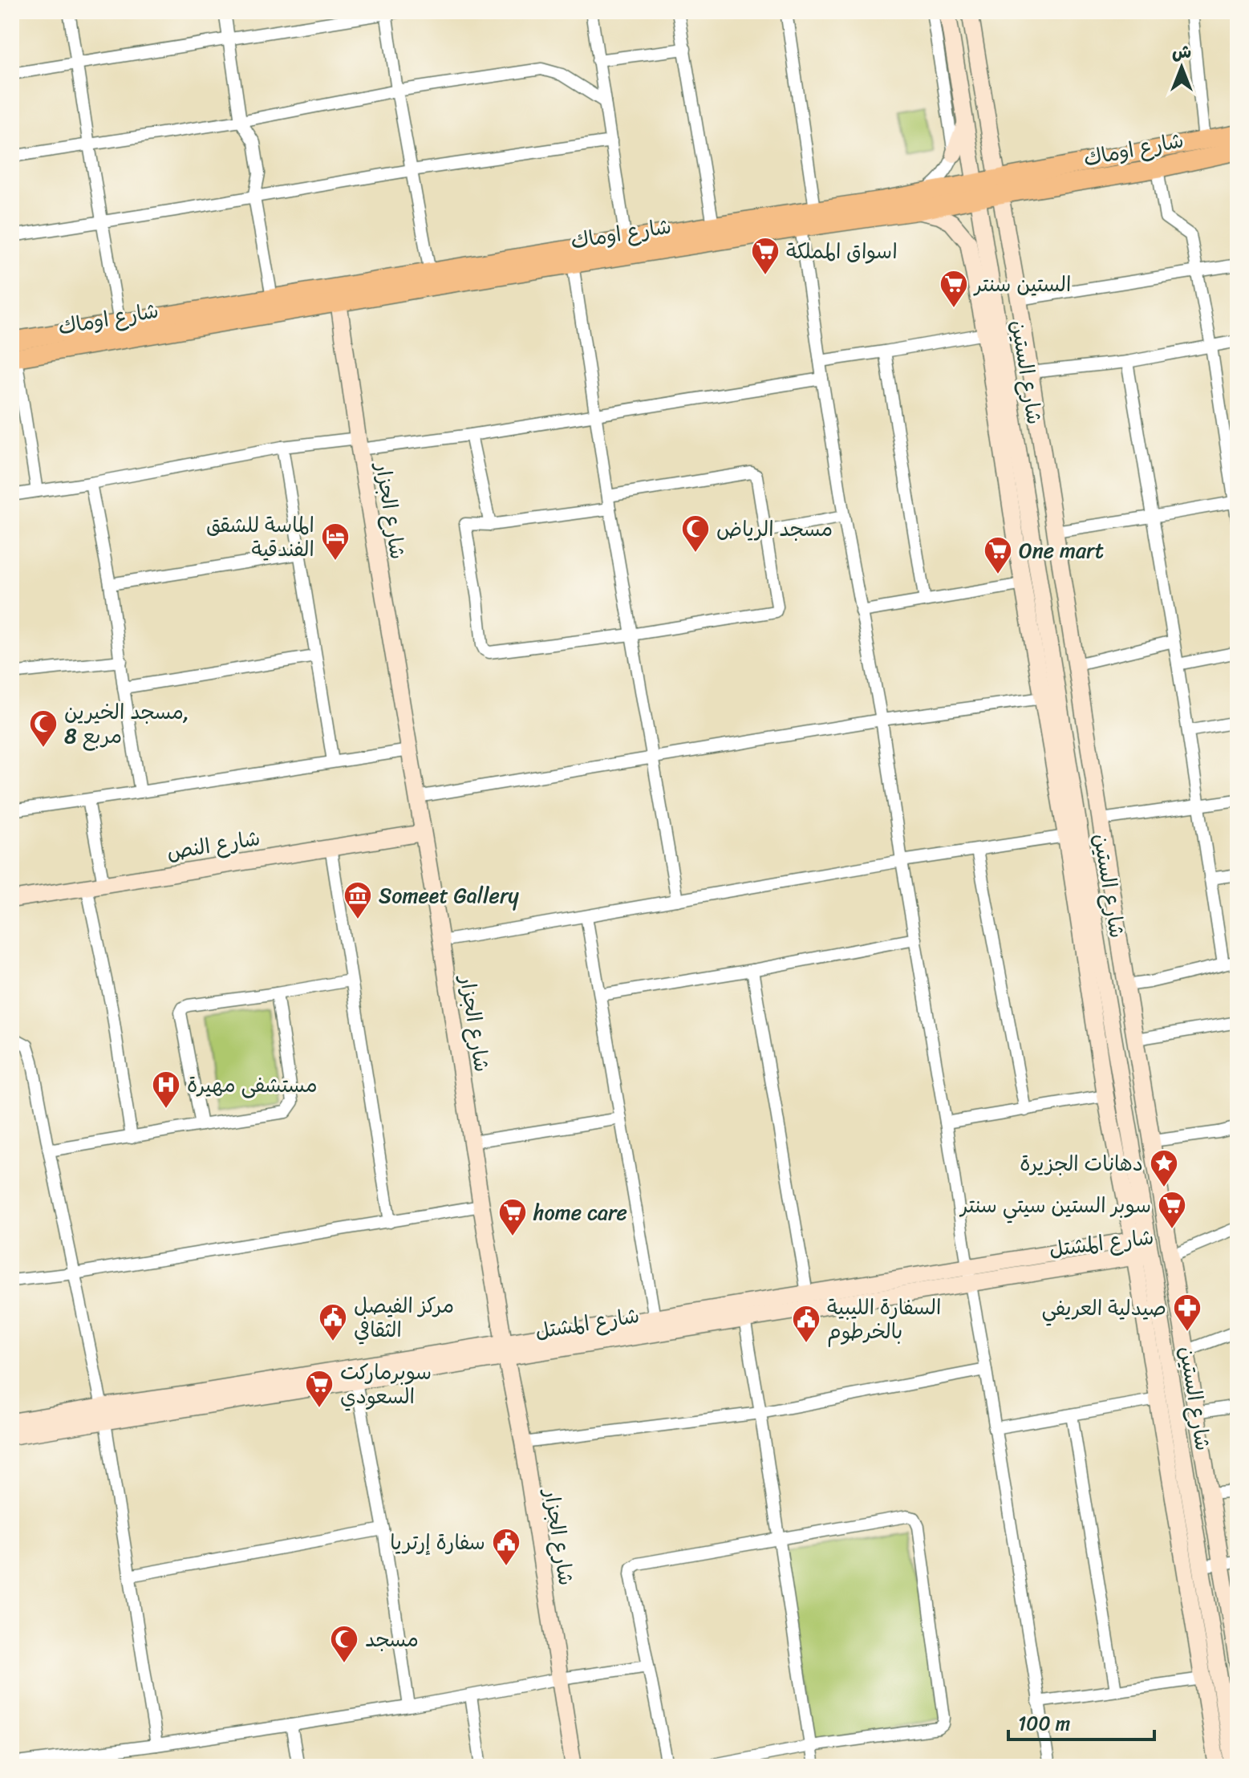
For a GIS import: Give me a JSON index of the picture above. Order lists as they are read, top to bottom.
{
  "streets": {
    "main road": [
      "شارع اوماك",
      "شارع الستين",
      "شارع الجزار",
      "شارع النص",
      "شارع المشتل"
    ]
  },
  "crossings": [
    ["شارع اوماك", "شارع الستين"],
    ["شارع اوماك", "شارع الجزار"],
    ["شارع الستين", "شارع المشتل"],
    ["شارع الجزار", "شارع النص"],
    ["شارع الجزار", "شارع المشتل"]
  ],
  "places": {
    "supermarket": [
      "اسواق المملكة",
      "الستين سنتر",
      "One mart",
      "سوبر الستين سيتي سنتر",
      "home care",
      "سوبرماركت السعودي"
    ],
    "mosque": ["مسجد الرياض", "مسجد الخيرين, مربع 8", "مسجد"],
    "hotel": ["الماسة للشقق الفندقية"],
    "museum": ["Someet Gallery"],
    "hospital": ["مستشفى مهيرة"],
    "place": ["دهانات الجزيرة"],
    "pharmacy": ["صيدلية العريفي"],
    "public building": ["مركز الفيصل الثقافي", "السفارة الليبية بالخرطوم", "سفارة إرتريا"]
  },
  "scale_bar": "100 m",
  "north": "top"
}
